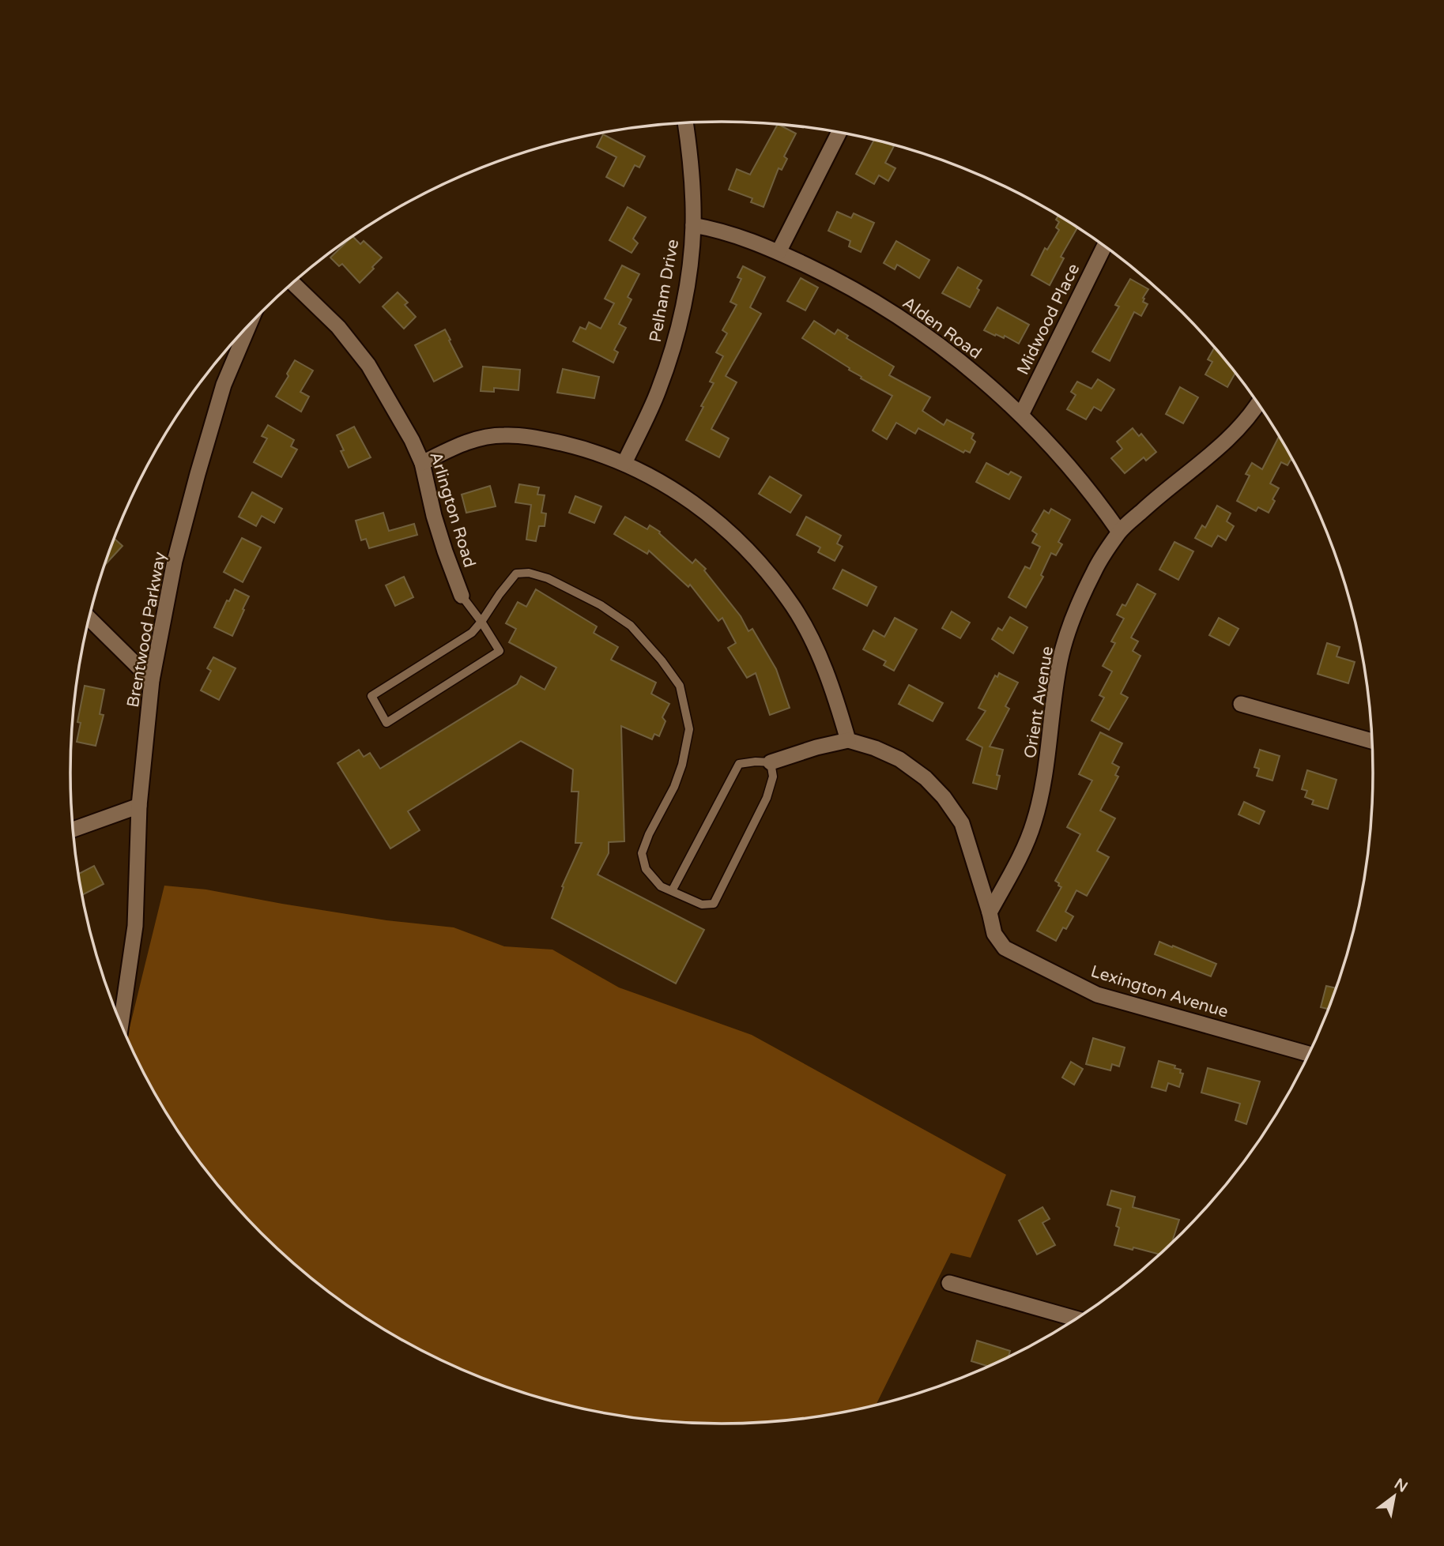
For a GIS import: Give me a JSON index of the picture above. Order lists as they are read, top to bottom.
{
  "streets": {
    "street": [
      "Pelham Drive",
      "Midwood Place",
      "Alden Road",
      "Arlington Road",
      "Brentwood Parkway",
      "Orient Avenue",
      "Lexington Avenue"
    ]
  },
  "crossings": [
    ["Pelham Drive", "Alden Road"],
    ["Midwood Place", "Alden Road"],
    ["Alden Road", "Orient Avenue"],
    ["Orient Avenue", "Lexington Avenue"]
  ],
  "north": "top right"
}
